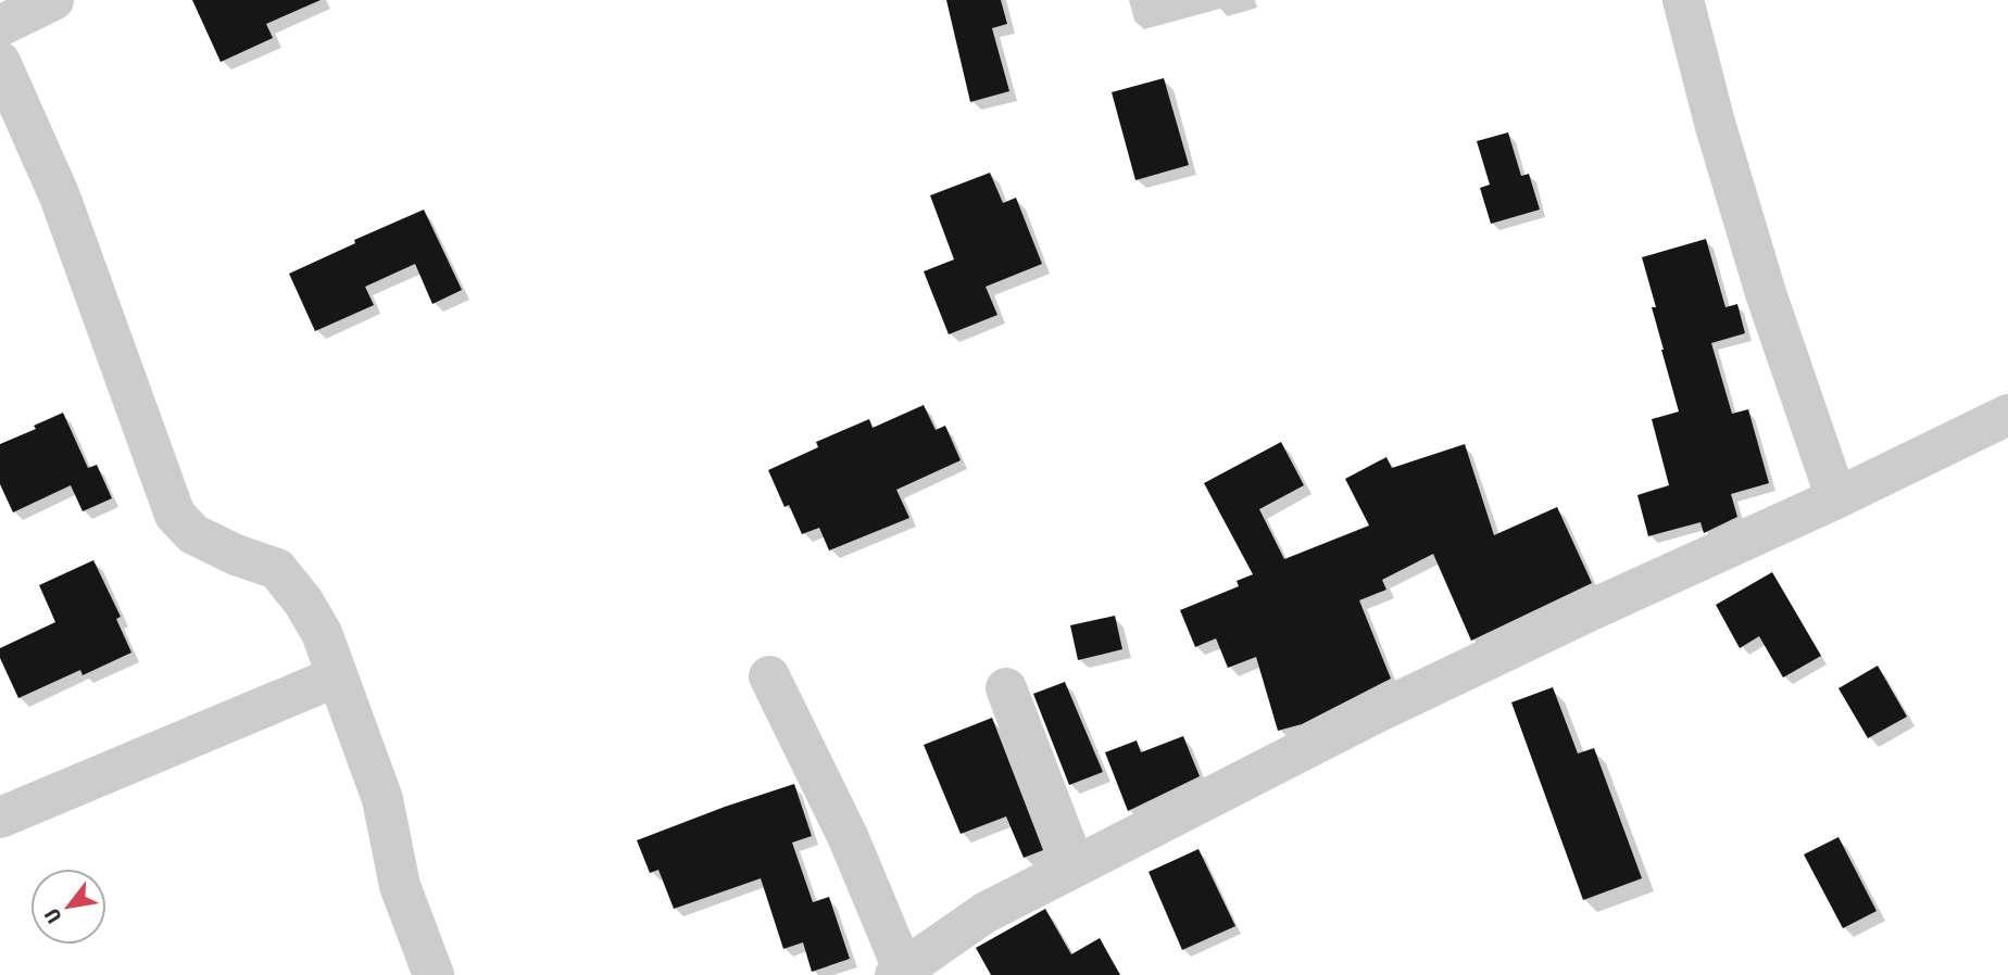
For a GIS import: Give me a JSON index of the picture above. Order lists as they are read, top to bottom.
{
  "north": "bottom left"
}
